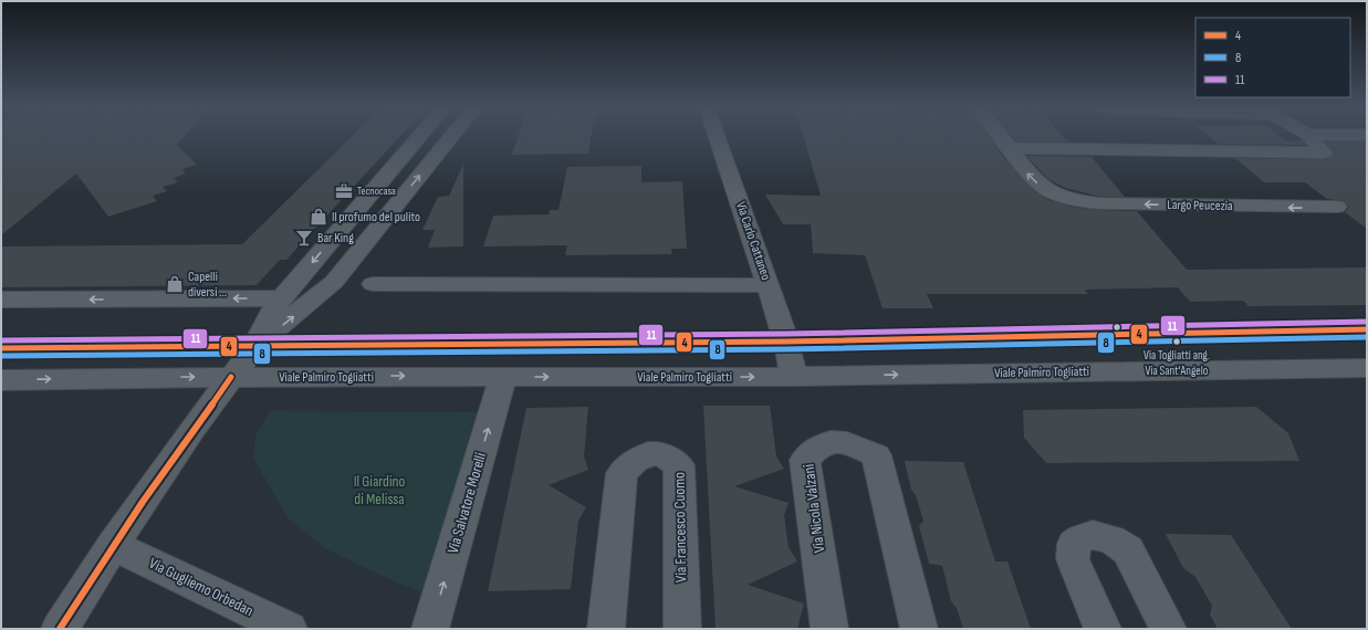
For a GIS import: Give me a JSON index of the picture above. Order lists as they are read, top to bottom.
{
  "streets": {
    "street": [
      "Largo Peucezia",
      "Via Carlo Cattaneo",
      "Viale Palmiro Togliatti",
      "Via Salvatore Morelli",
      "Via Nicola Valzani",
      "Via Francesco Cuomo",
      "Via Gugliemo Orbedan"
    ]
  },
  "crossings": [
    ["Via Carlo Cattaneo", "Viale Palmiro Togliatti"],
    ["Viale Palmiro Togliatti", "Via Salvatore Morelli"]
  ],
  "one_way": ["Via Salvatore Morelli"],
  "parks": ["Il Giardino di Melissa"],
  "places": {
    "office": ["Tecnocasa"],
    "shop": ["Il profumo del pulito", "Capelli diversi ..."],
    "bar": ["Bar King"],
    "other": ["Via Togliatti ang. Via Sant'Angelo"]
  },
  "lines": ["transit line 11", "transit line 4", "transit line 8"],
  "legend": ["4", "8", "11"]
}
